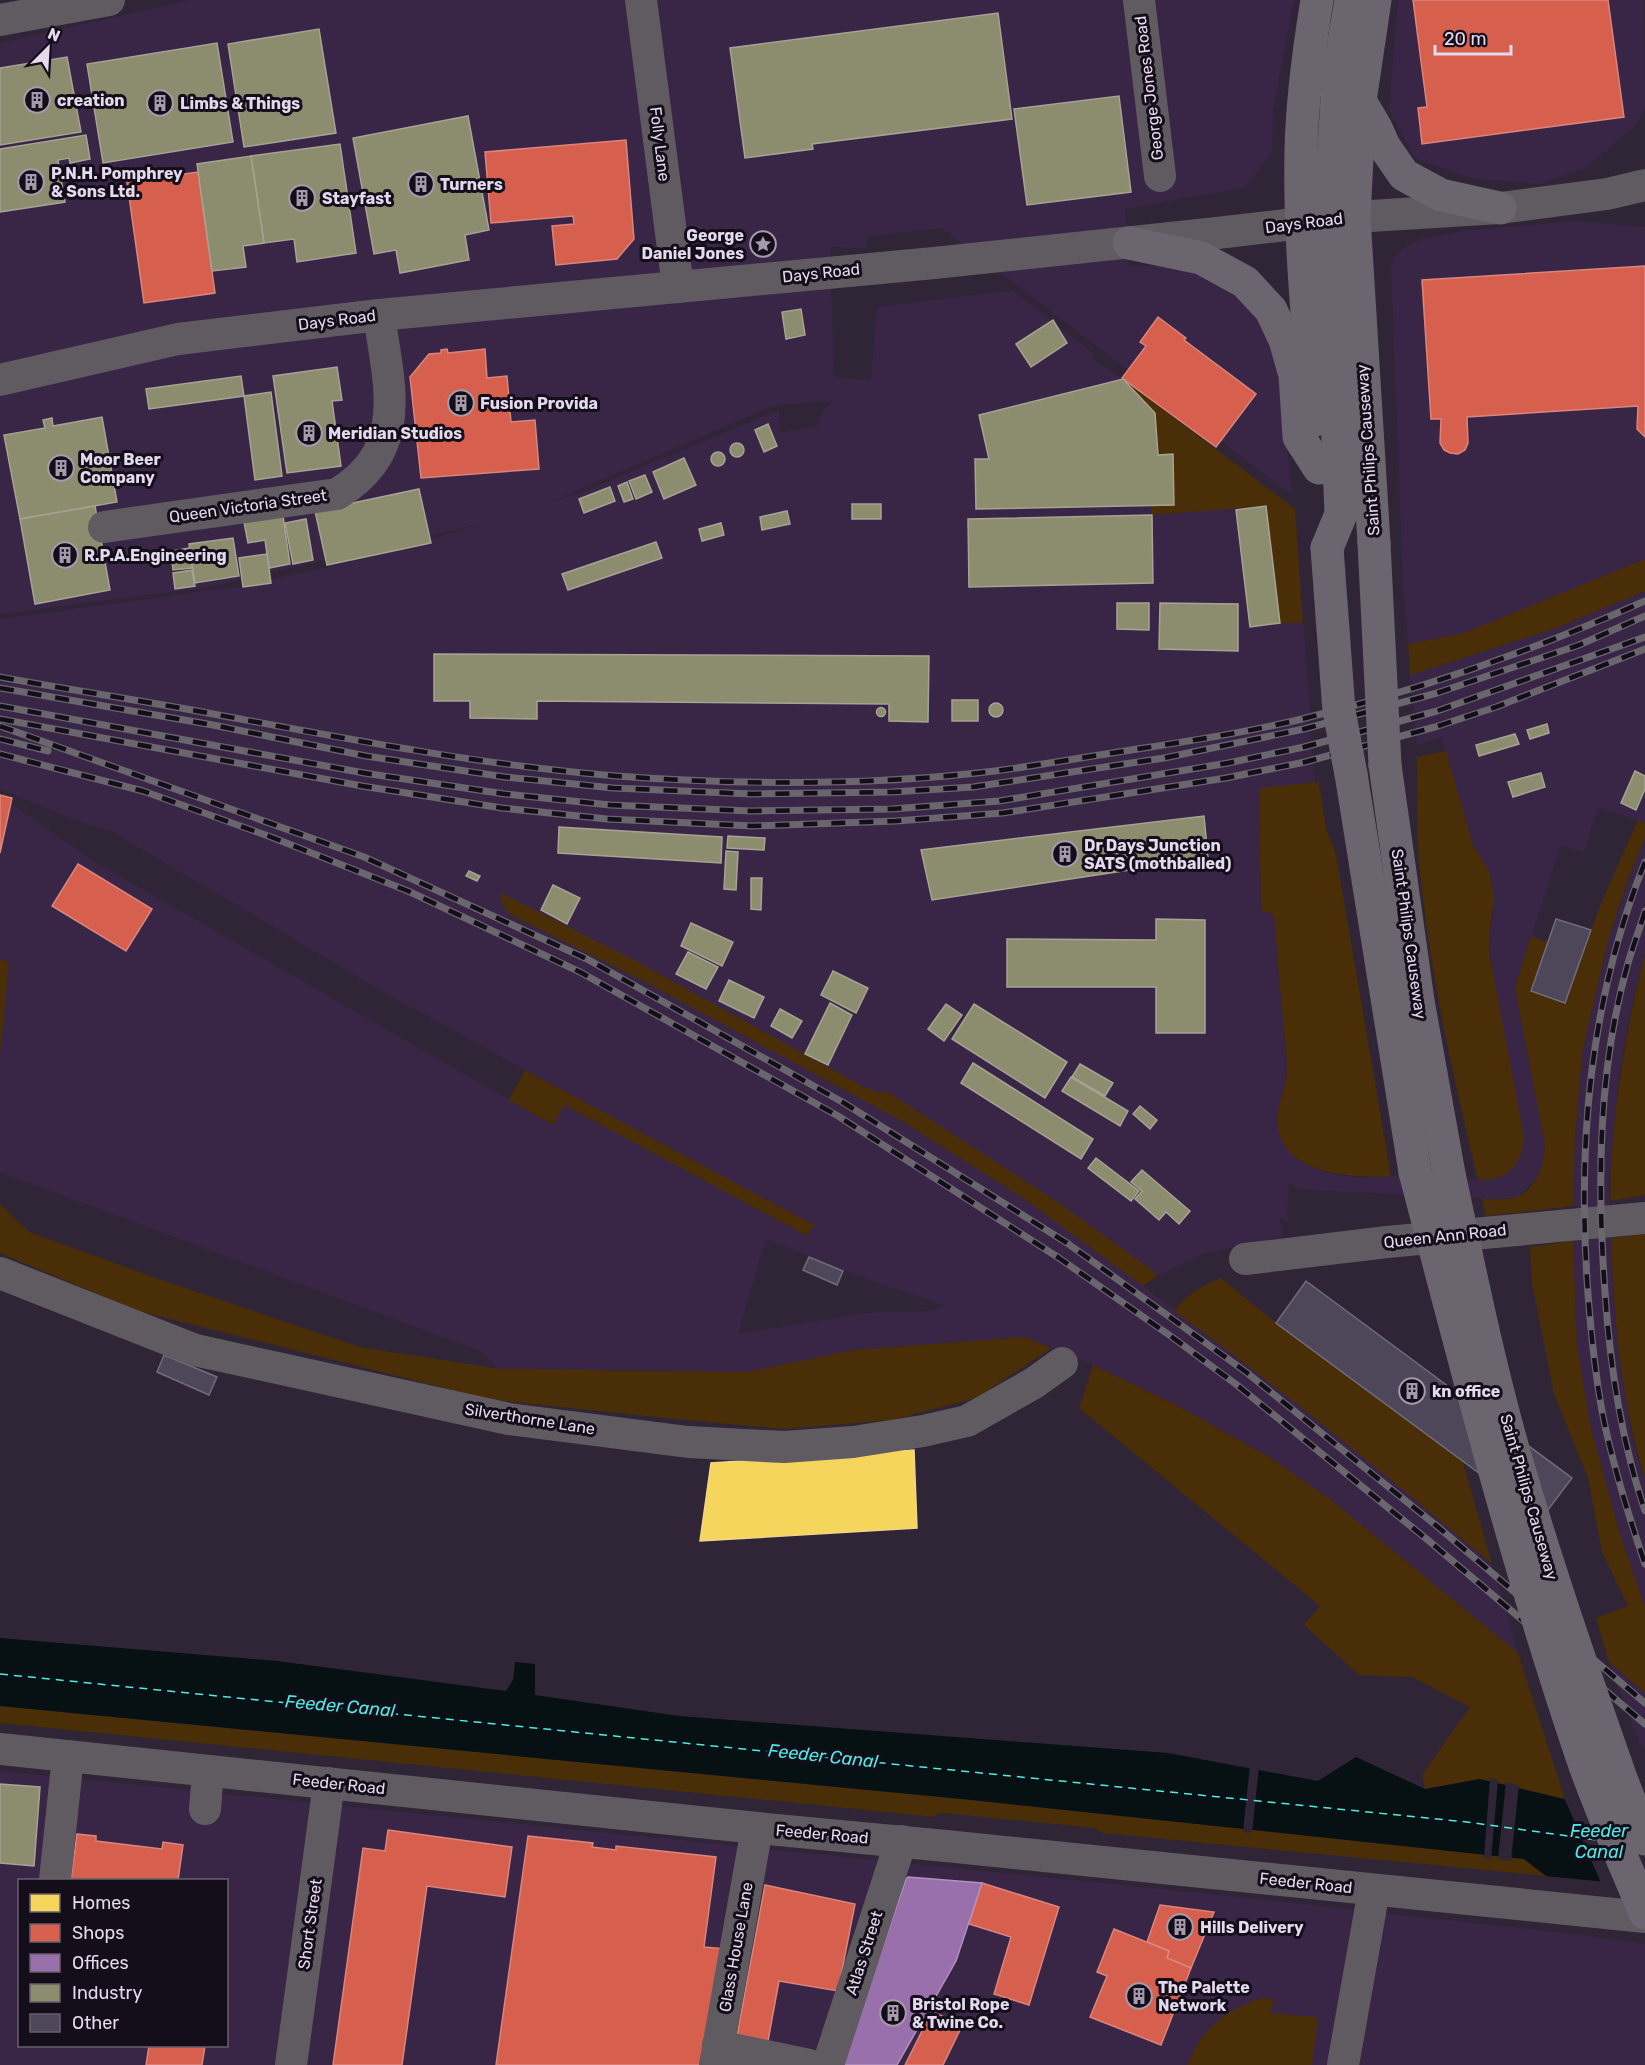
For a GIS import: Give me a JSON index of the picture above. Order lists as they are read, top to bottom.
{
  "streets": {
    "main road": ["Saint Philips Causeway"],
    "street": [
      "George Jones Road",
      "Folly Lane",
      "Days Road",
      "Queen Victoria Street",
      "Queen Ann Road",
      "Silverthorne Lane",
      "Feeder Road",
      "Short Street",
      "Glass House Lane",
      "Atlas Street"
    ]
  },
  "crossings": [
    ["Folly Lane", "Days Road"],
    ["Days Road", "Saint Philips Causeway"],
    ["Days Road", "Queen Victoria Street"],
    ["Saint Philips Causeway", "Feeder Road"],
    ["Feeder Road", "Short Street"],
    ["Feeder Road", "Glass House Lane"],
    ["Feeder Road", "Atlas Street"]
  ],
  "water": ["Feeder Canal"],
  "places": {
    "building": [
      "creation",
      "Limbs & Things",
      "P.N.H. Pomphrey & Sons Ltd.",
      "Turners",
      "Stayfast",
      "Fusion Provida",
      "Meridian Studios",
      "Moor Beer Company",
      "R.P.A.Engineering",
      "Dr Days Junction SATS (mothballed)",
      "kn office",
      "Hills Delivery",
      "The Palette Network",
      "Bristol Rope & Twine Co."
    ],
    "place": ["George Daniel Jones"]
  },
  "legend": [
    "Homes",
    "Shops",
    "Offices",
    "Industry",
    "Other"
  ],
  "scale_bar": "20 m",
  "north": "top right"
}
